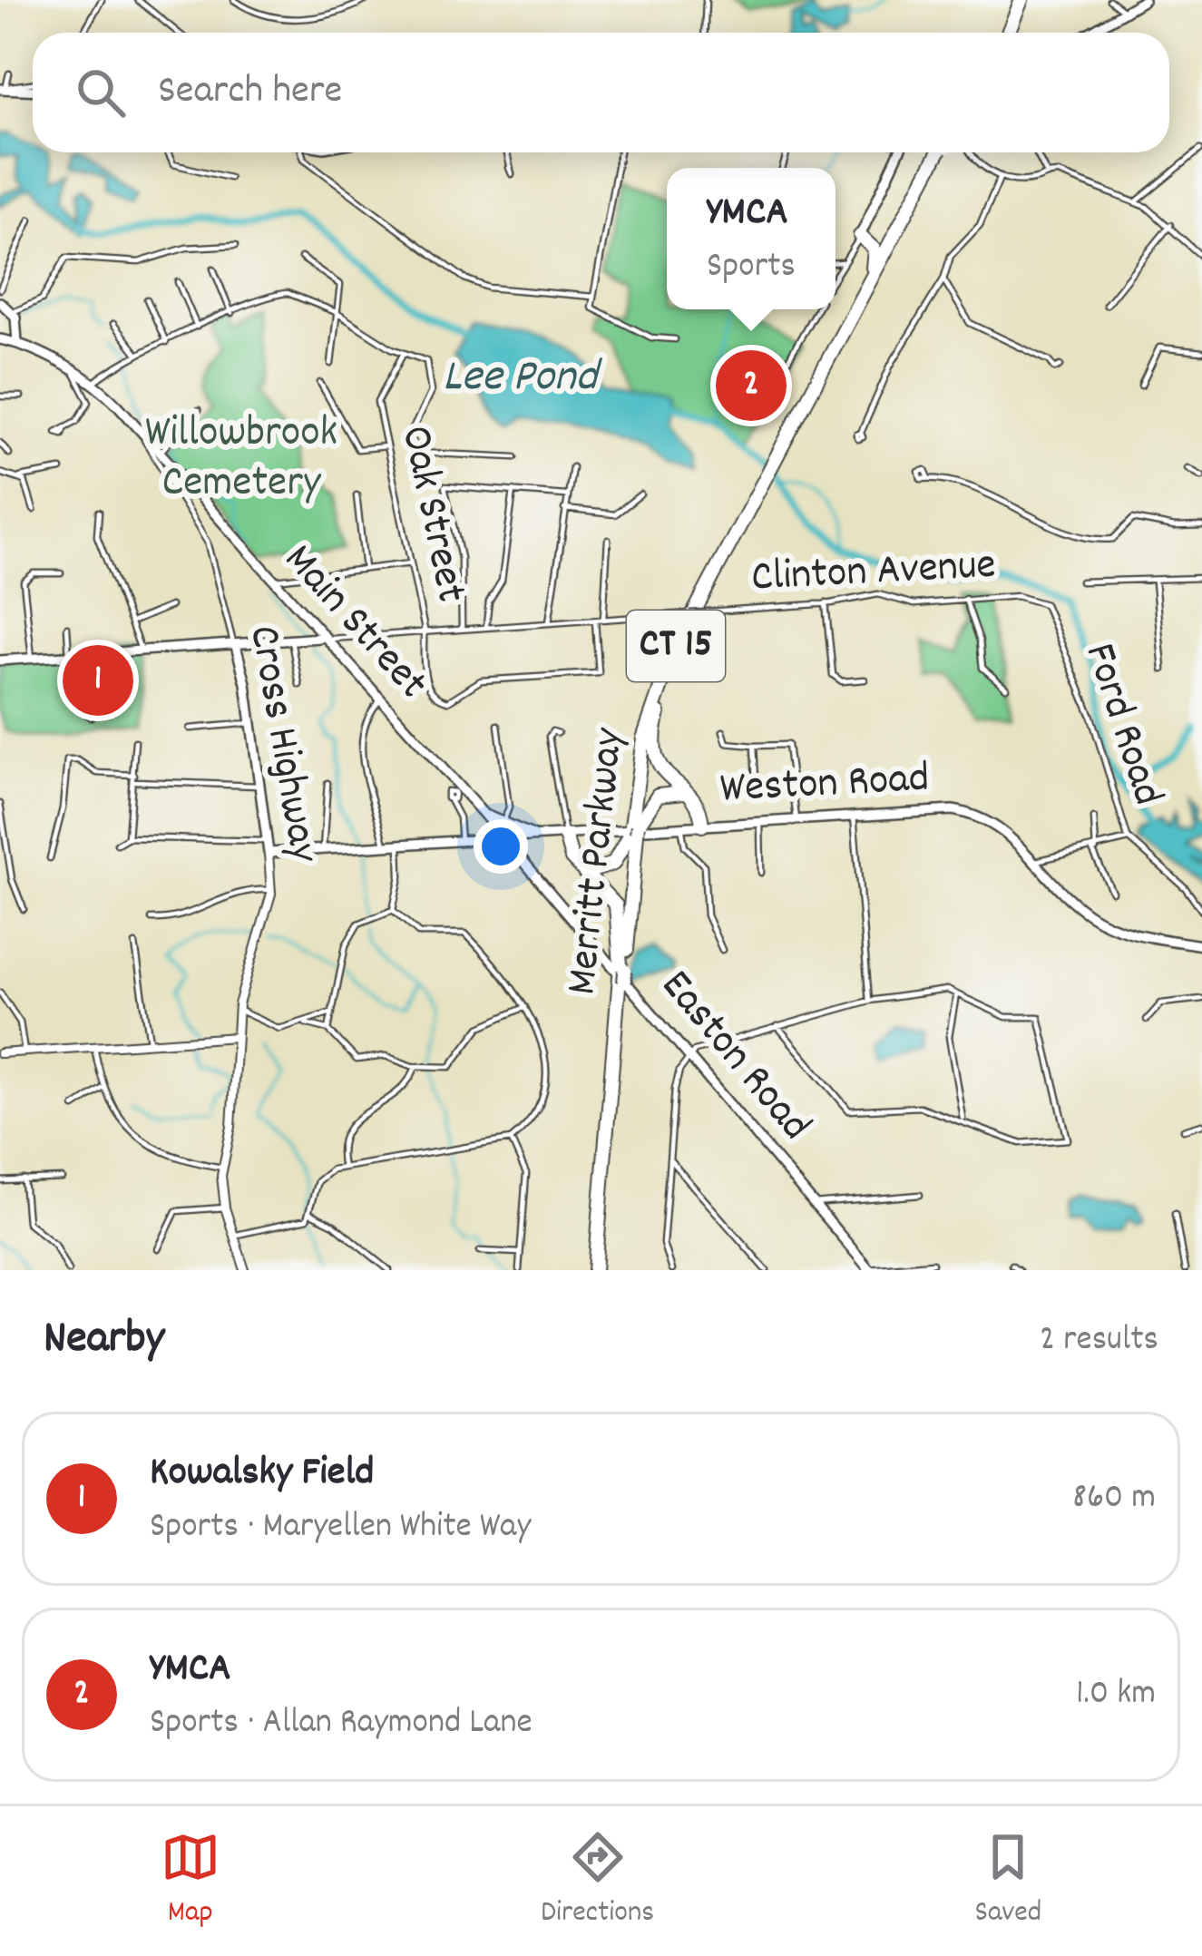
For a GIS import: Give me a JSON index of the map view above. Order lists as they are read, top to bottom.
{
  "streets": {
    "highway": ["CT 15", "Merritt Parkway"],
    "main road": [
      "Main Street",
      "Cross Highway",
      "Weston Road",
      "Easton Road"
    ],
    "street": ["Oak Street", "Clinton Avenue", "Ford Road"]
  },
  "crossings": [
    ["Oak Street", "Clinton Avenue"],
    ["Clinton Avenue", "Main Street"],
    ["Clinton Avenue", "Ford Road"],
    ["Main Street", "Cross Highway"],
    ["Main Street", "Weston Road"],
    ["Main Street", "Easton Road"],
    ["Cross Highway", "Weston Road"],
    ["Weston Road", "Easton Road"]
  ],
  "water": ["Lee Pond"],
  "parks": ["Willowbrook Cemetery"],
  "page": {
    "search": "Search here",
    "popup": ["YMCA", "Sports"],
    "pins": ["2", "1"],
    "heading": ["Nearby", "2 results"],
    "list": [
      {
        "mark": "1",
        "name": "Kowalsky Field",
        "note": "Sports · Maryellen White Way",
        "value": "860 m"
      },
      {
        "mark": "2",
        "name": "YMCA",
        "note": "Sports · Allan Raymond Lane",
        "value": "1.0 km"
      }
    ],
    "nav": ["Map", "Directions", "Saved"]
  }
}
